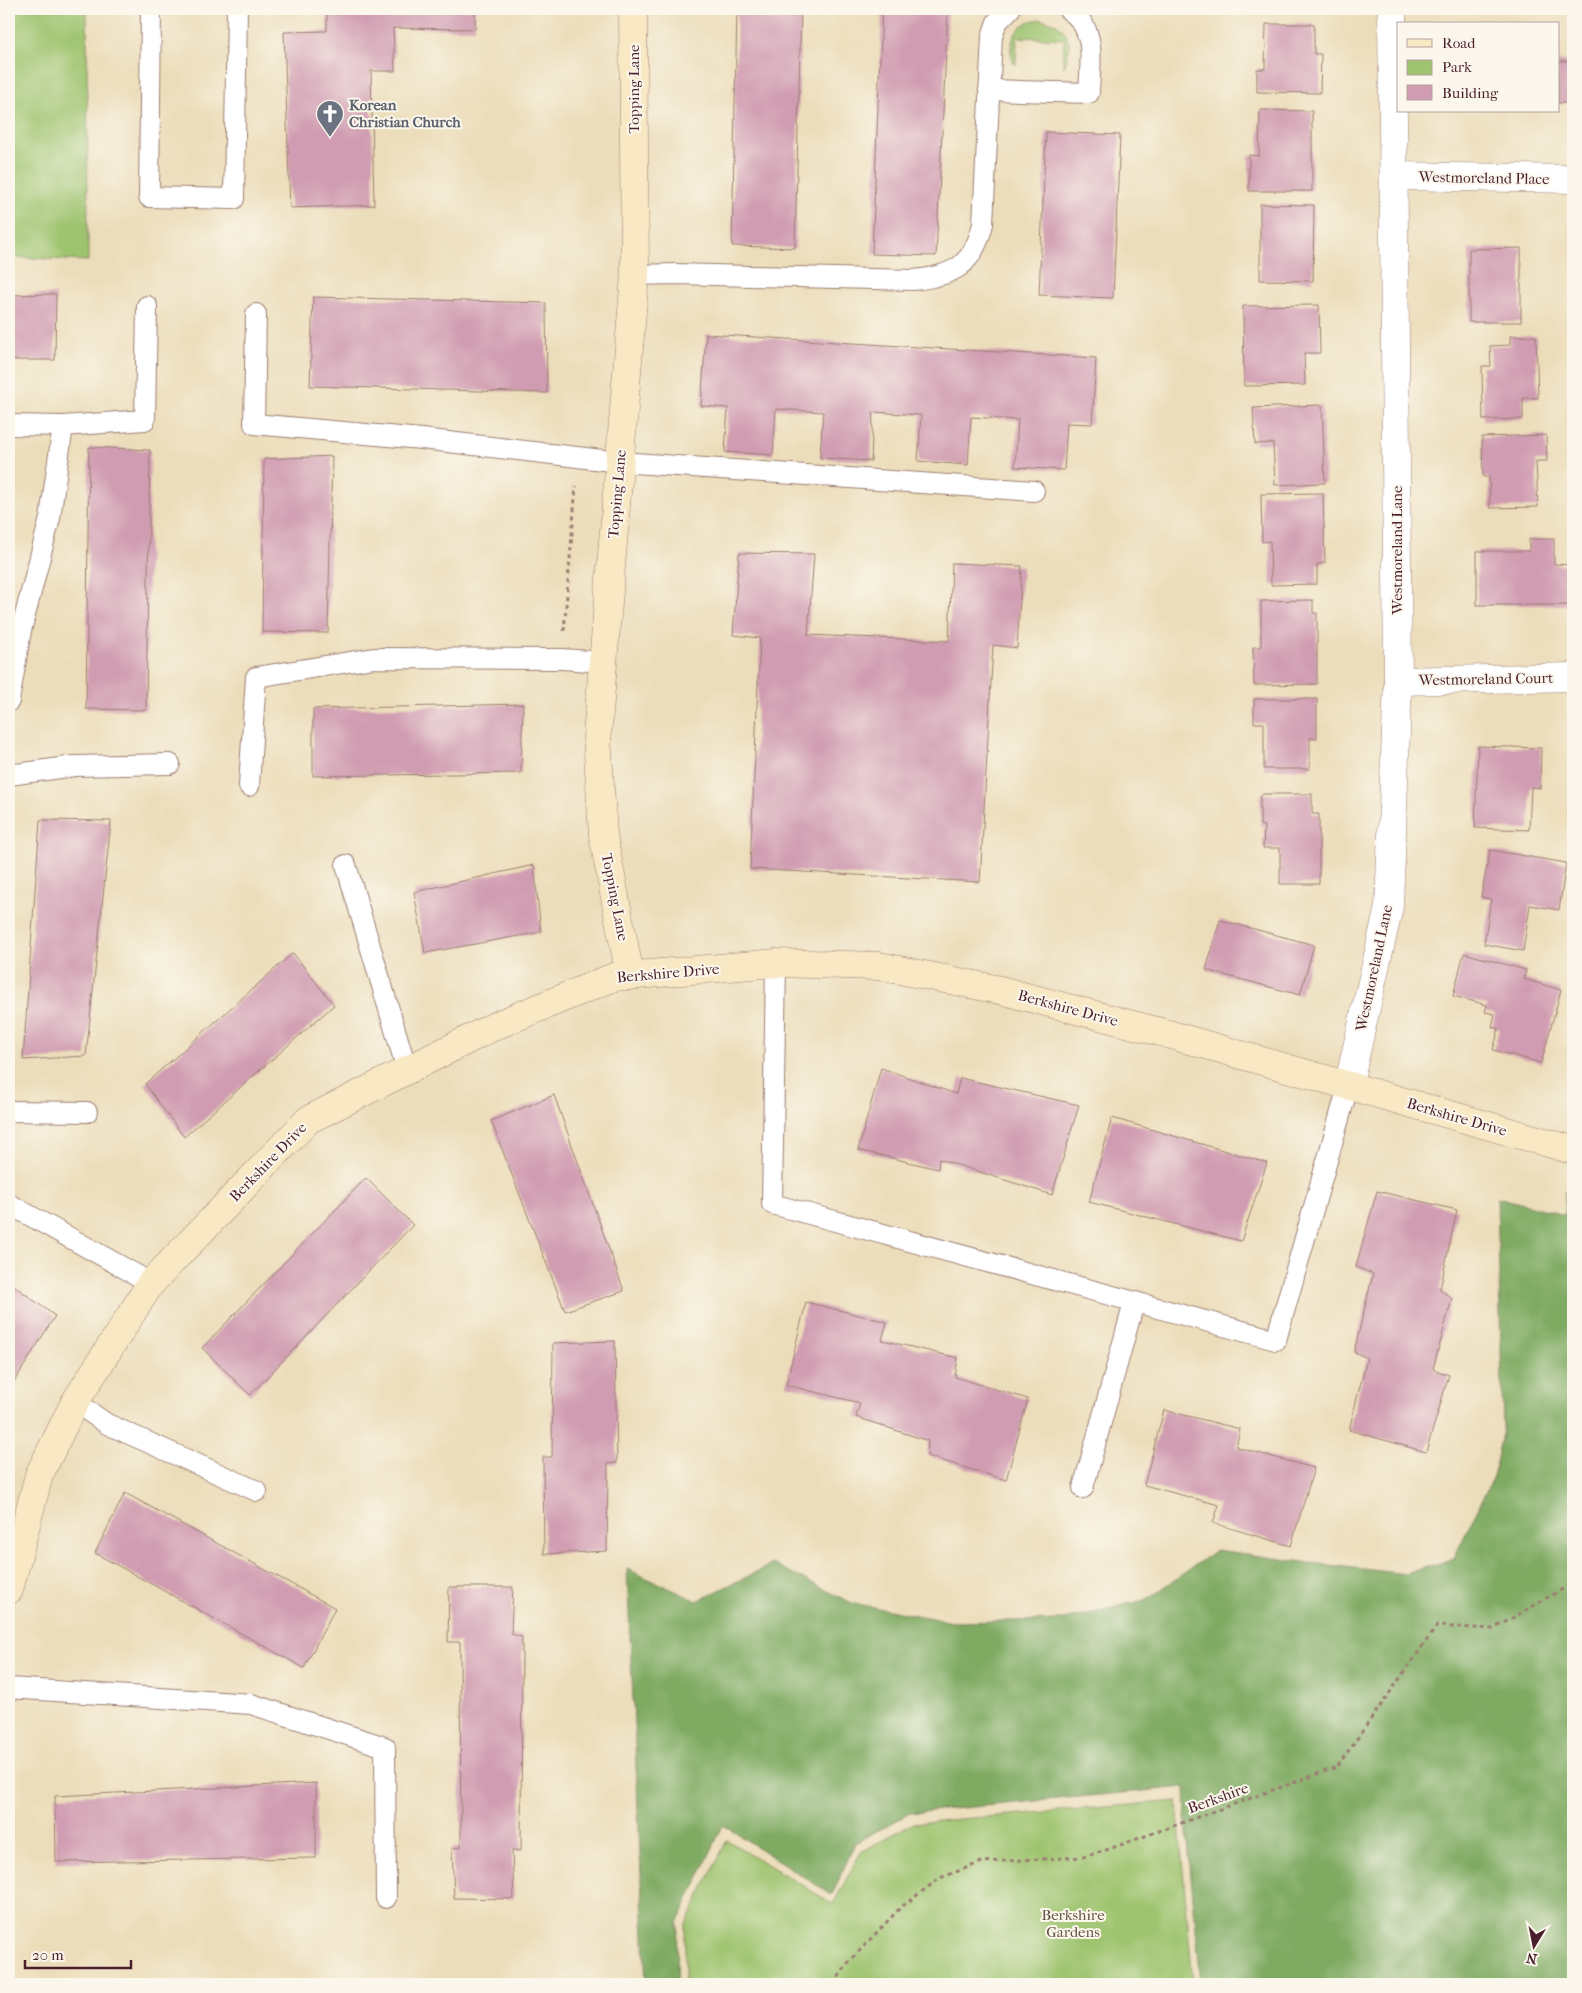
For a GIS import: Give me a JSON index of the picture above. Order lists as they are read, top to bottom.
{
  "streets": {
    "street": [
      "Topping Lane",
      "Westmoreland Place",
      "Westmoreland Lane",
      "Westmoreland Court",
      "Berkshire Drive"
    ],
    "path": ["Berkshire"]
  },
  "crossings": [
    ["Topping Lane", "Berkshire Drive"],
    ["Westmoreland Place", "Westmoreland Lane"],
    ["Westmoreland Lane", "Westmoreland Court"],
    ["Westmoreland Lane", "Berkshire Drive"]
  ],
  "parks": ["Berkshire Gardens"],
  "places": {
    "church": ["Korean Christian Church"]
  },
  "legend": ["Road", "Park", "Building"],
  "scale_bar": "20 m",
  "north": "bottom"
}
